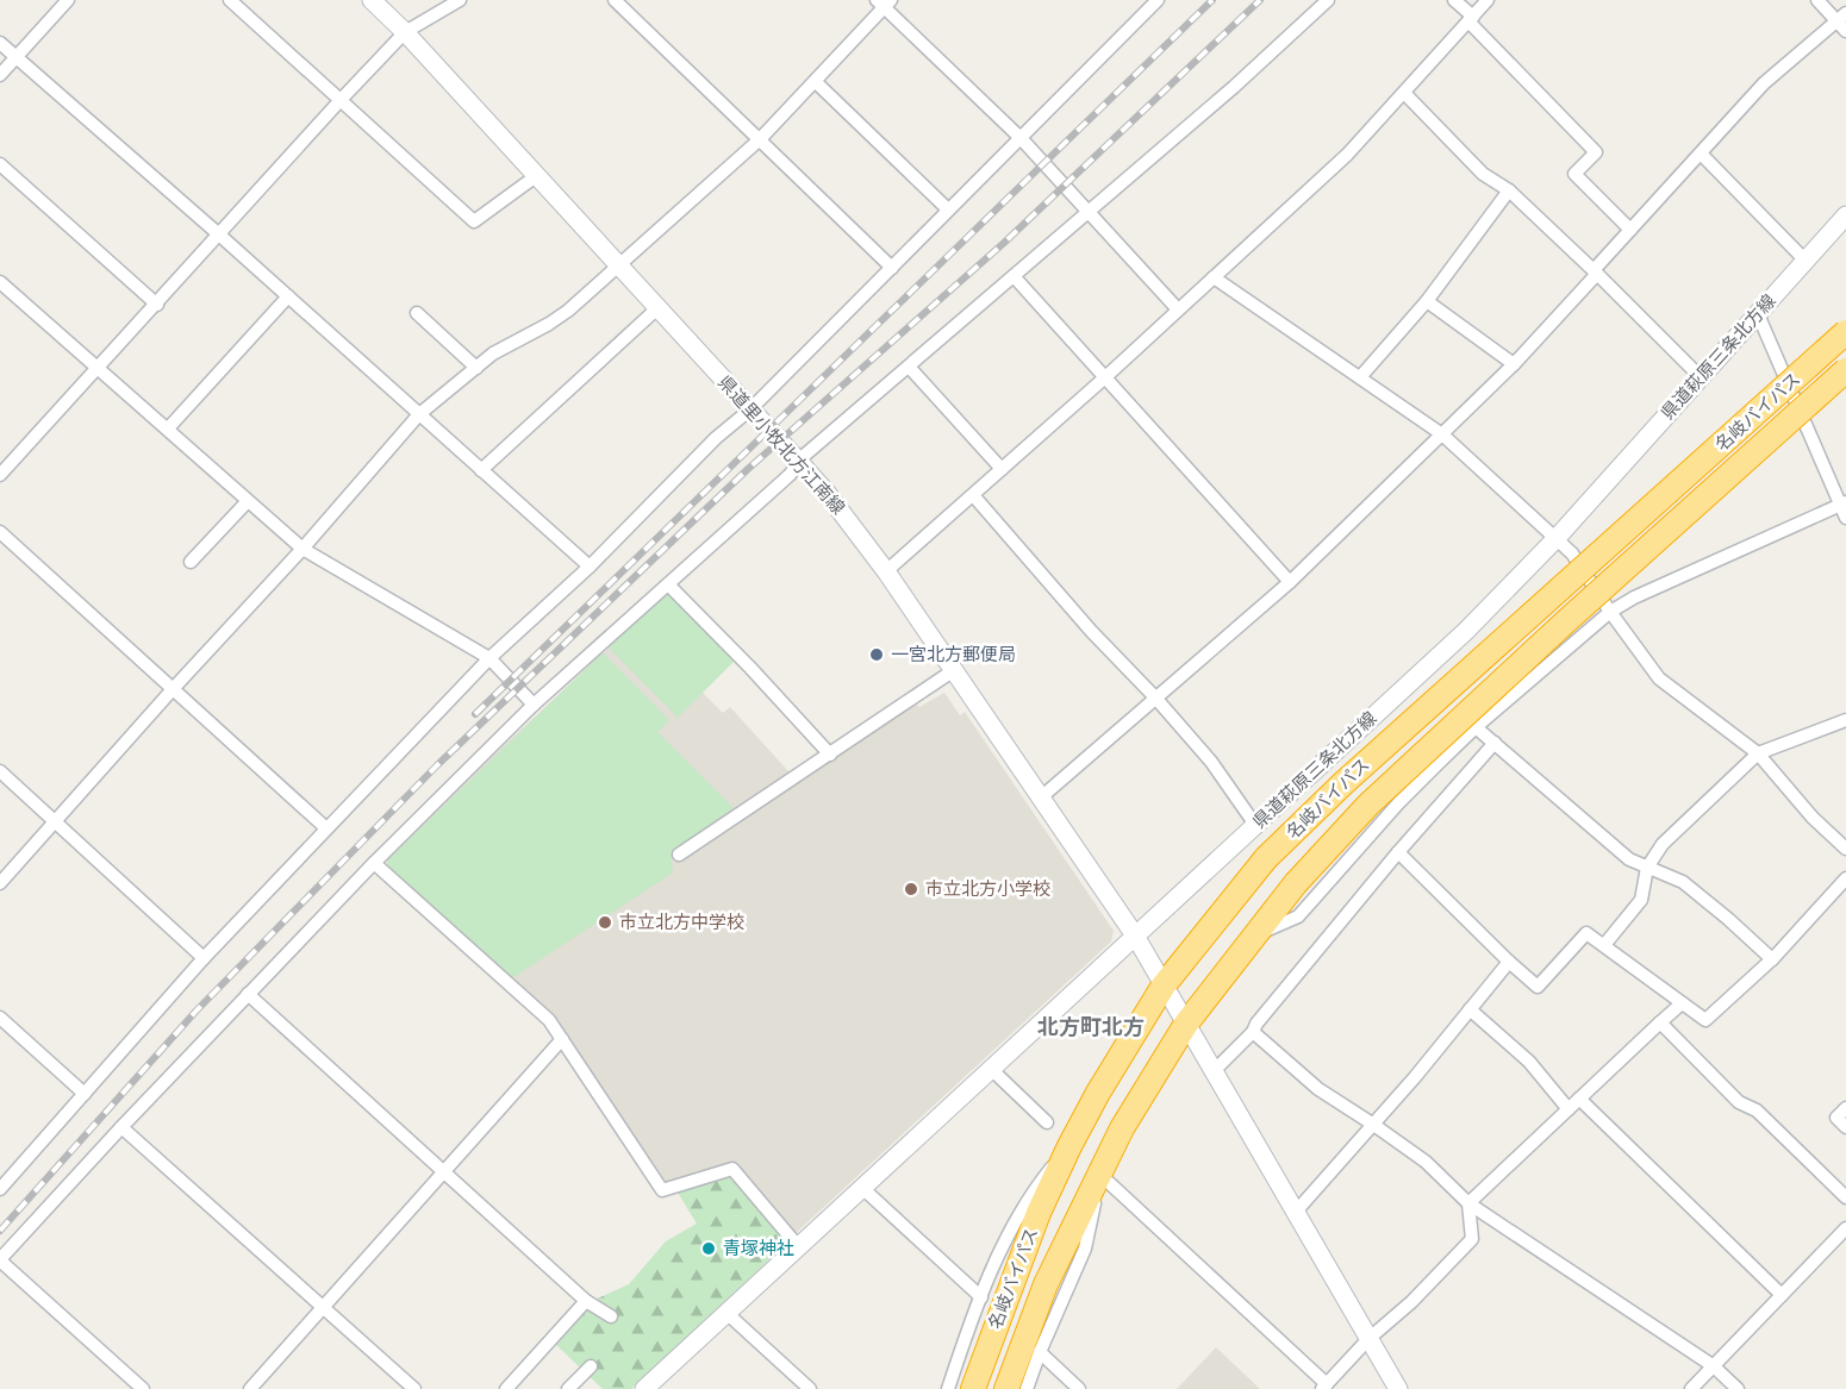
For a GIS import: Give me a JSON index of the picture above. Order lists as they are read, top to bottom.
{
  "streets": {
    "highway": ["名岐バイパス"],
    "main road": ["県道萩原三条北方線", "県道里小牧北方江南線"]
  },
  "crossings": [
    ["県道萩原三条北方線", "県道里小牧北方江南線"]
  ],
  "districts": ["北方町北方"],
  "places": [
    "一宮北方郵便局",
    "市立北方小学校",
    "市立北方中学校",
    "青塚神社"
  ]
}
